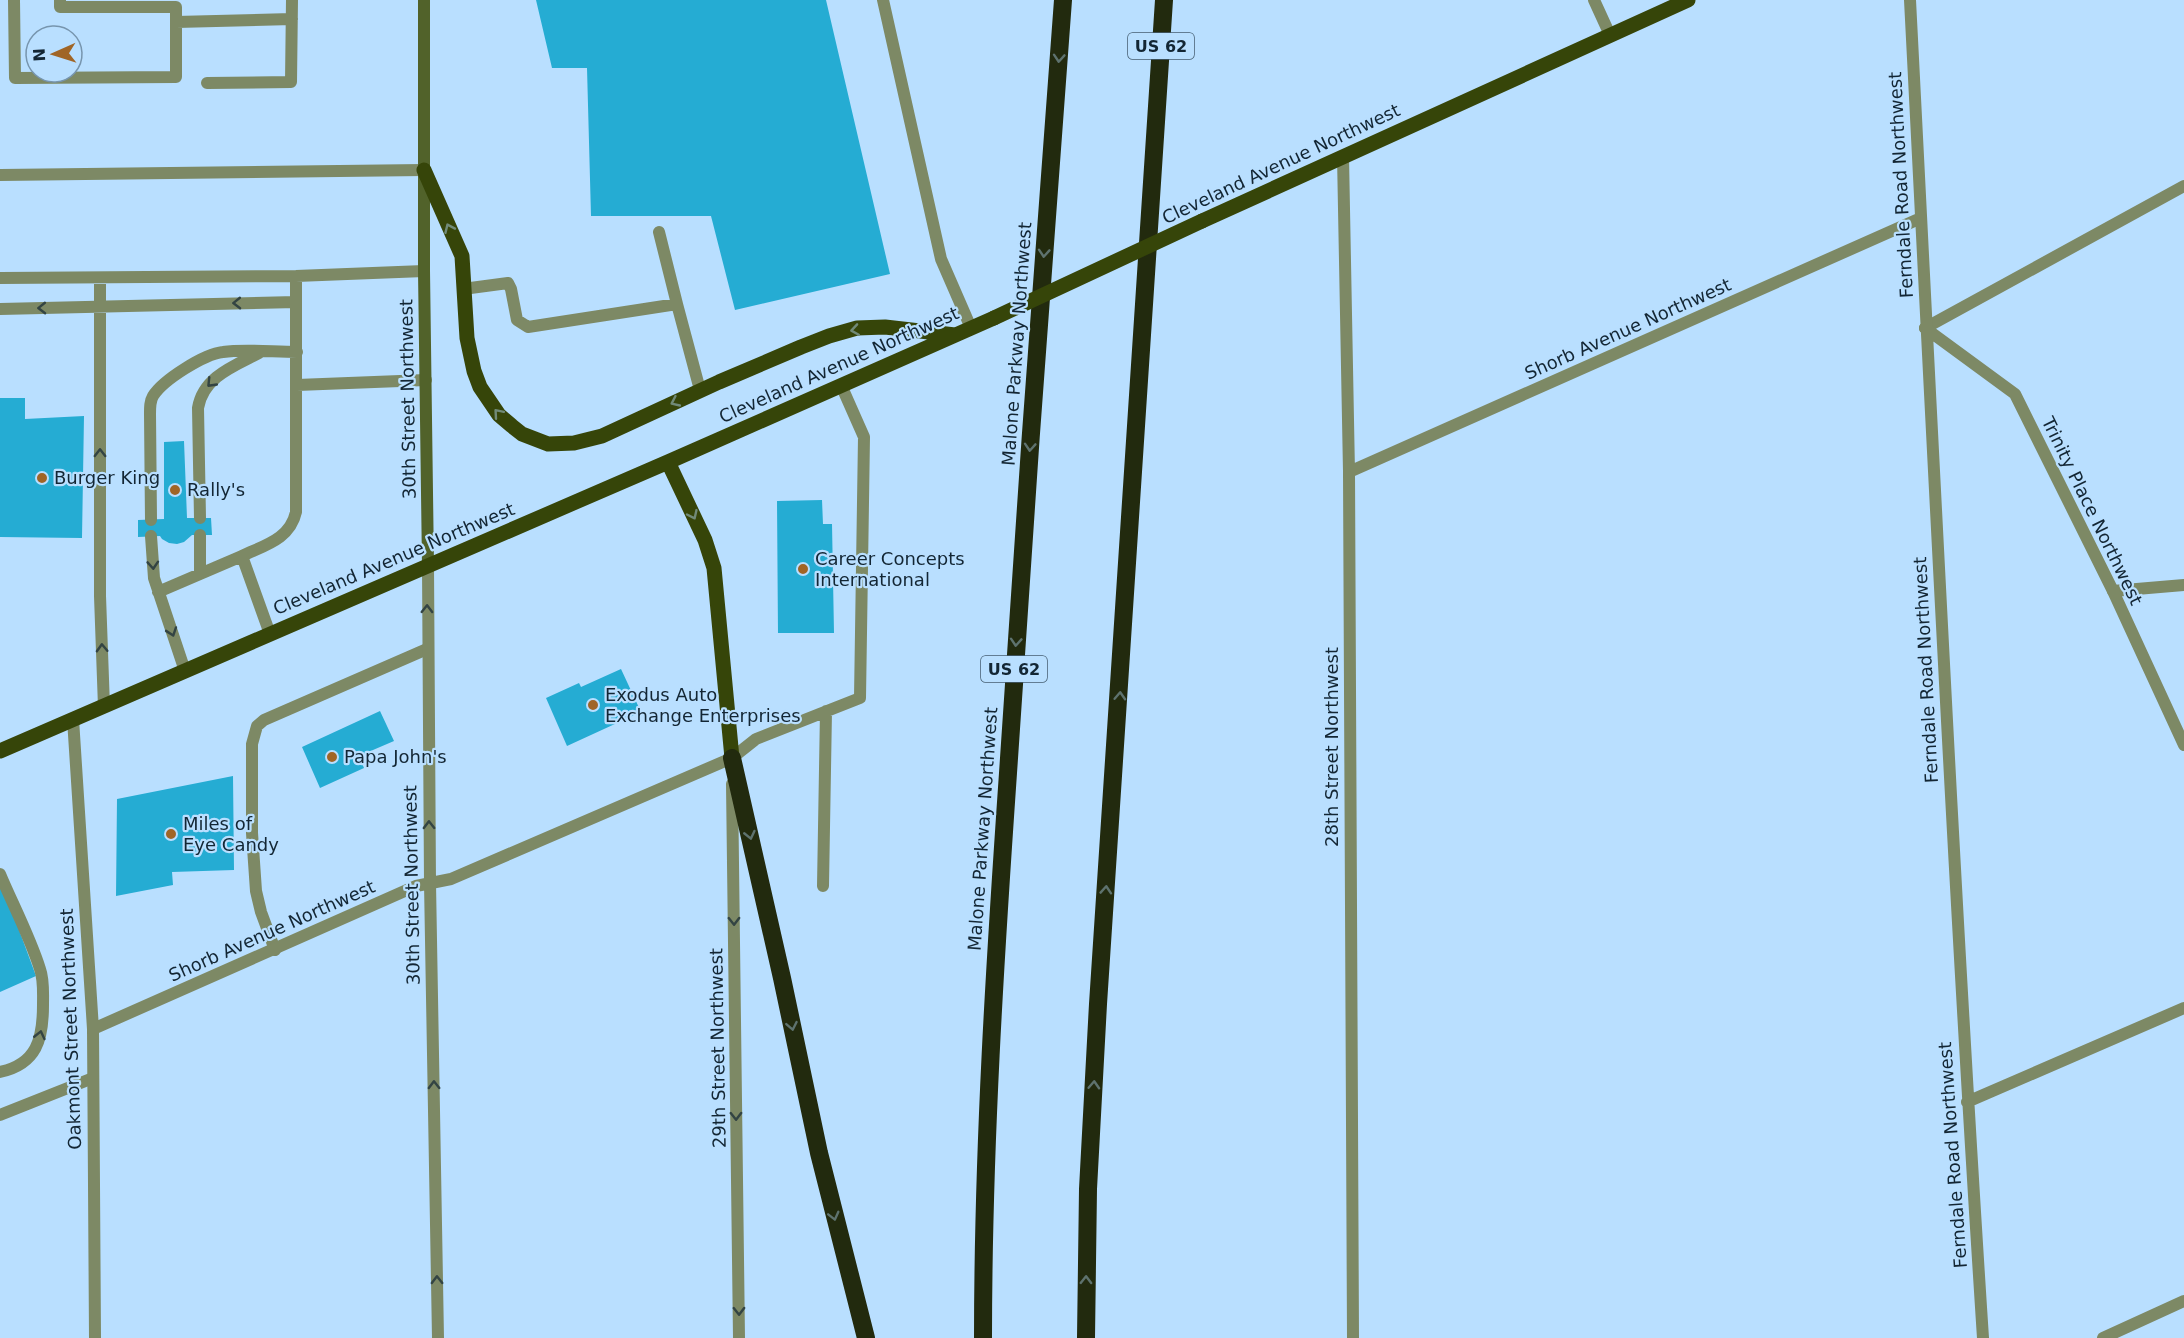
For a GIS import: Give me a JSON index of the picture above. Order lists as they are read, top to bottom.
{
  "streets": {
    "highway": ["US 62", "Malone Parkway Northwest"],
    "main road": ["Cleveland Avenue Northwest", "30th Street Northwest"],
    "street": [
      "Ferndale Road Northwest",
      "Shorb Avenue Northwest",
      "Trinity Place Northwest",
      "28th Street Northwest",
      "Oakmont Street Northwest",
      "29th Street Northwest"
    ]
  },
  "crossings": [
    ["Cleveland Avenue Northwest", "Shorb Avenue Northwest"],
    ["Cleveland Avenue Northwest", "30th Street Northwest"],
    ["Cleveland Avenue Northwest", "28th Street Northwest"],
    ["Cleveland Avenue Northwest", "Oakmont Street Northwest"],
    ["Ferndale Road Northwest", "Shorb Avenue Northwest"],
    ["Ferndale Road Northwest", "Trinity Place Northwest"],
    ["Shorb Avenue Northwest", "30th Street Northwest"],
    ["Shorb Avenue Northwest", "28th Street Northwest"],
    ["Shorb Avenue Northwest", "Oakmont Street Northwest"],
    ["Shorb Avenue Northwest", "29th Street Northwest"]
  ],
  "one_way": ["30th Street Northwest", "29th Street Northwest"],
  "places": [
    "Burger King",
    "Rally's",
    "Career Concepts International",
    "Exodus Auto Exchange Enterprises",
    "Papa John's",
    "Miles of Eye Candy"
  ],
  "north": "left"
}
